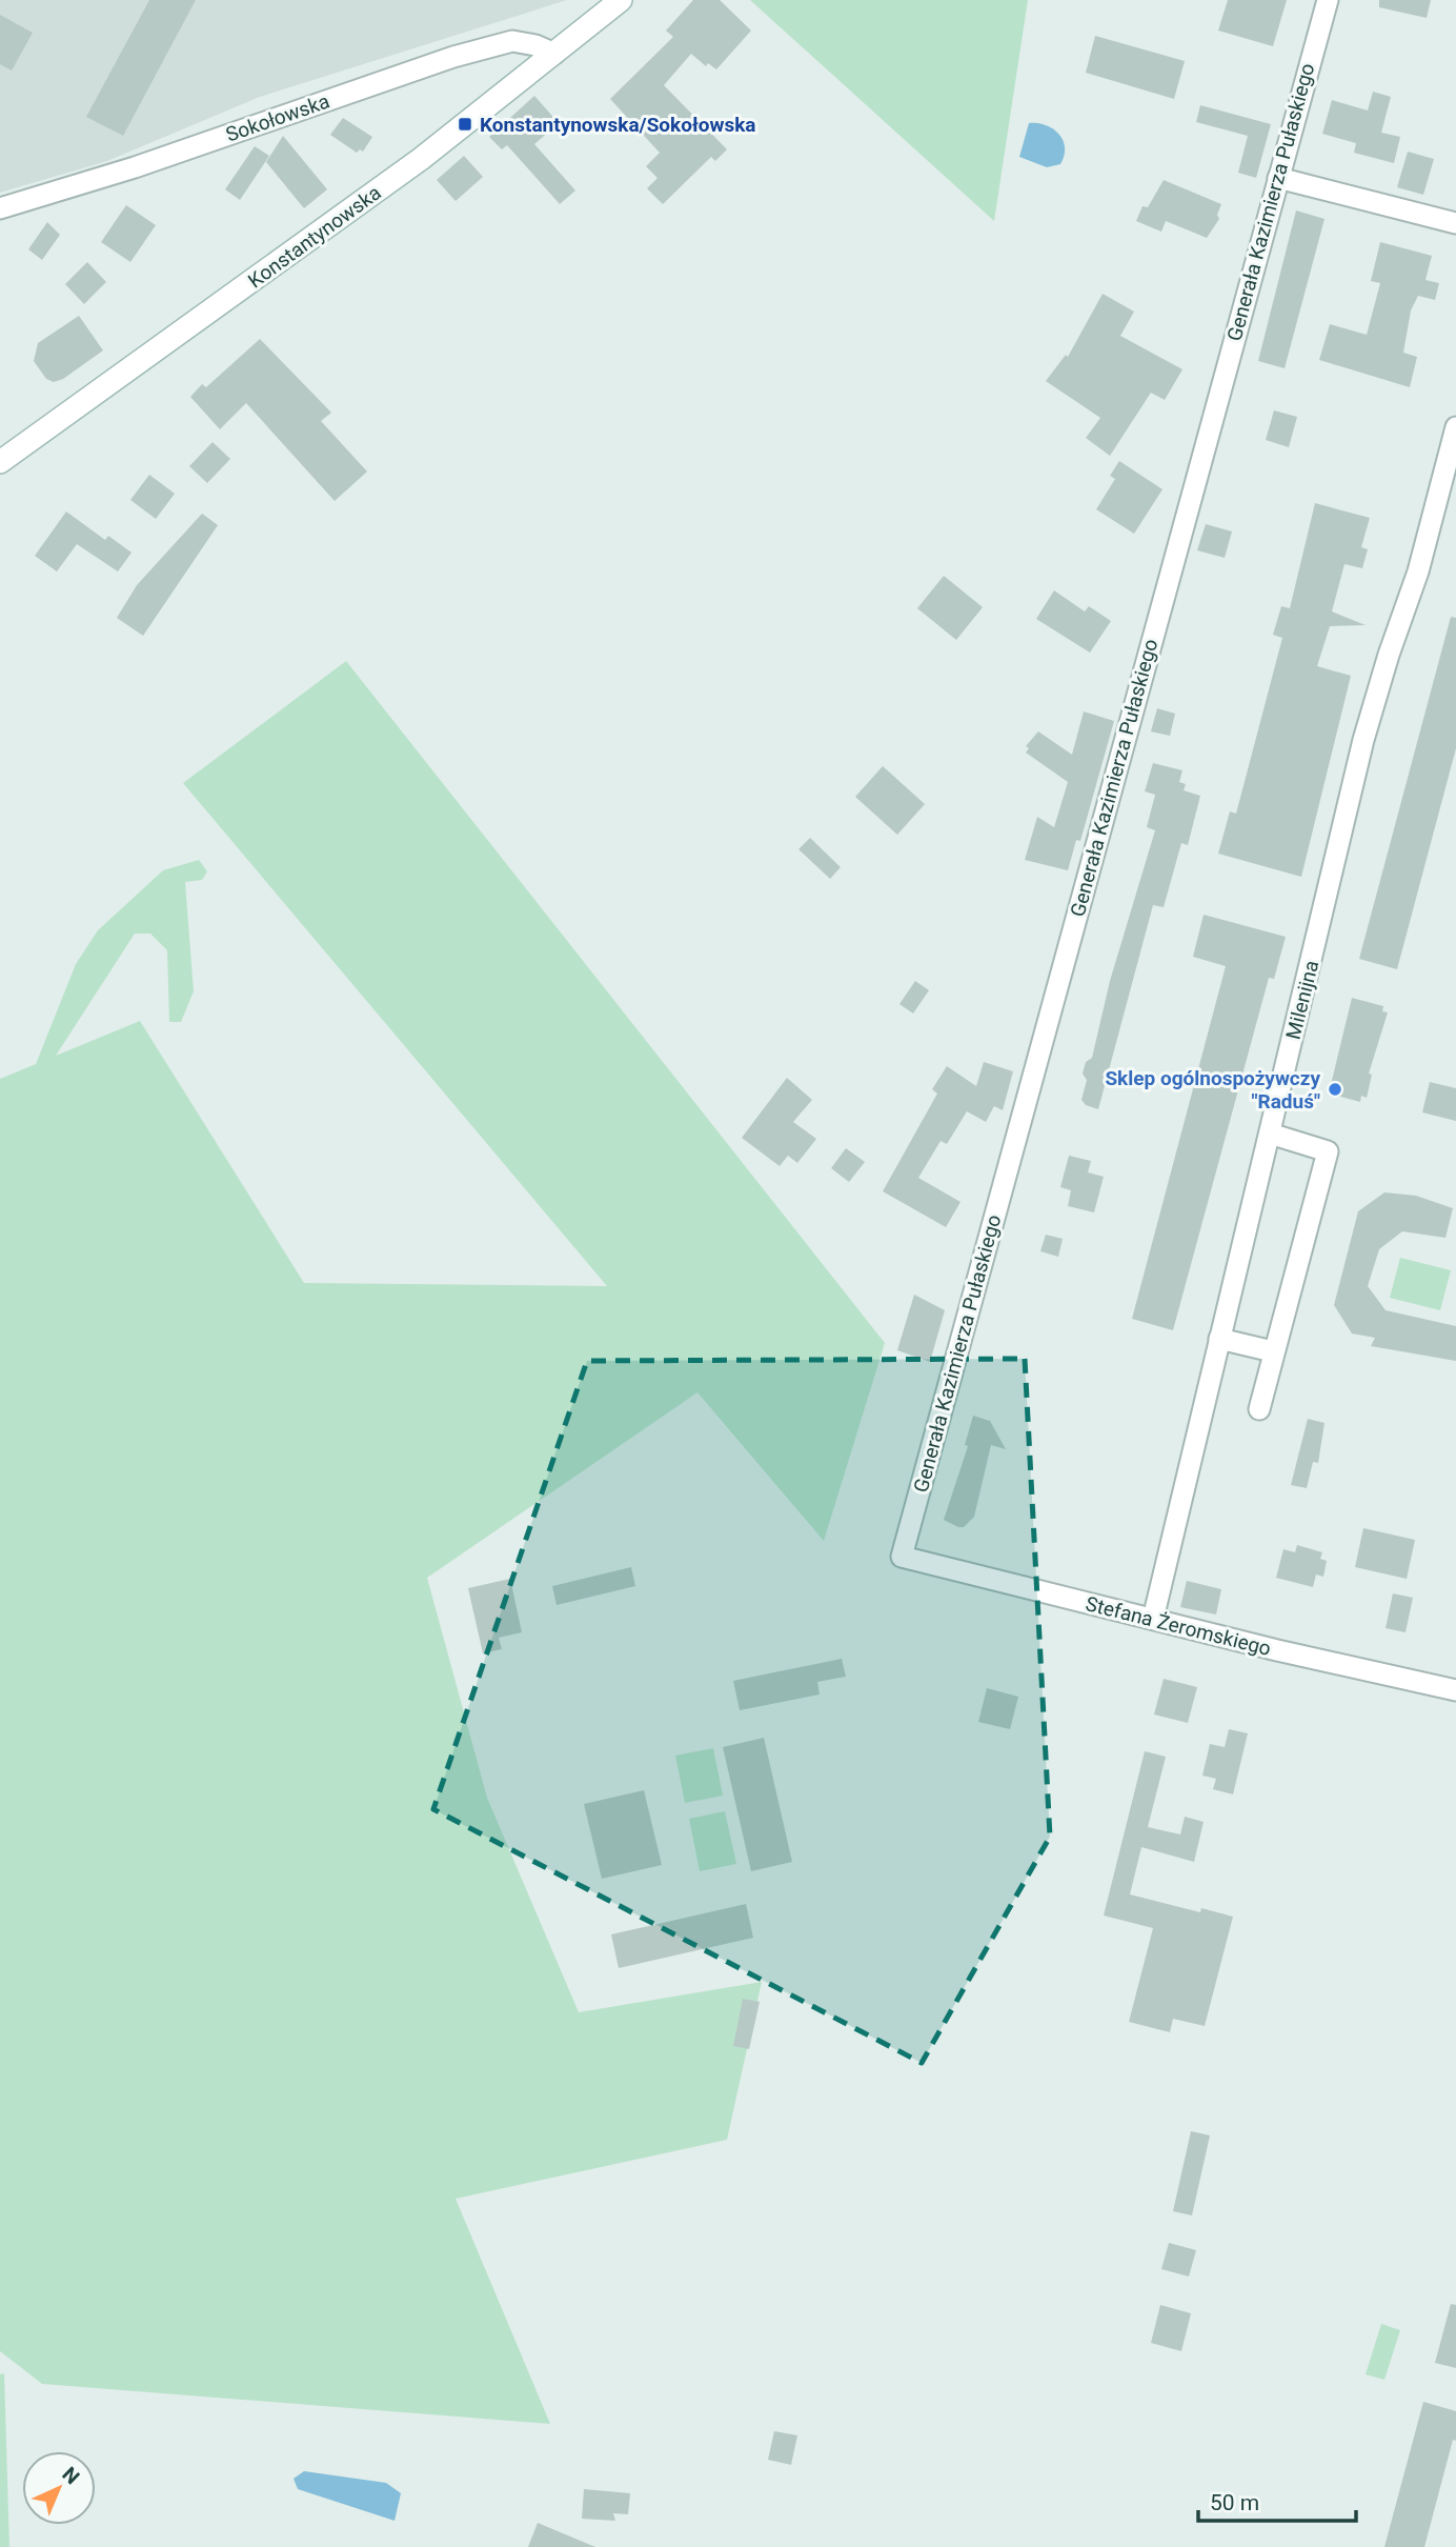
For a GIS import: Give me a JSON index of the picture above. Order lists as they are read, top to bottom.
{
  "streets": {
    "main road": ["Konstantynowska"],
    "street": [
      "Sokołowska",
      "Generała Kazimierza Pułaskiego",
      "Milenijna",
      "Stefana Żeromskiego"
    ]
  },
  "crossings": [
    ["Sokołowska", "Konstantynowska"],
    ["Generała Kazimierza Pułaskiego", "Stefana Żeromskiego"],
    ["Milenijna", "Stefana Żeromskiego"]
  ],
  "places": {
    "transit": ["Konstantynowska/Sokołowska"],
    "other": ["Sklep ogólnospożywczy \"Raduś\""]
  },
  "scale_bar": "50 m",
  "north": "top right"
}
